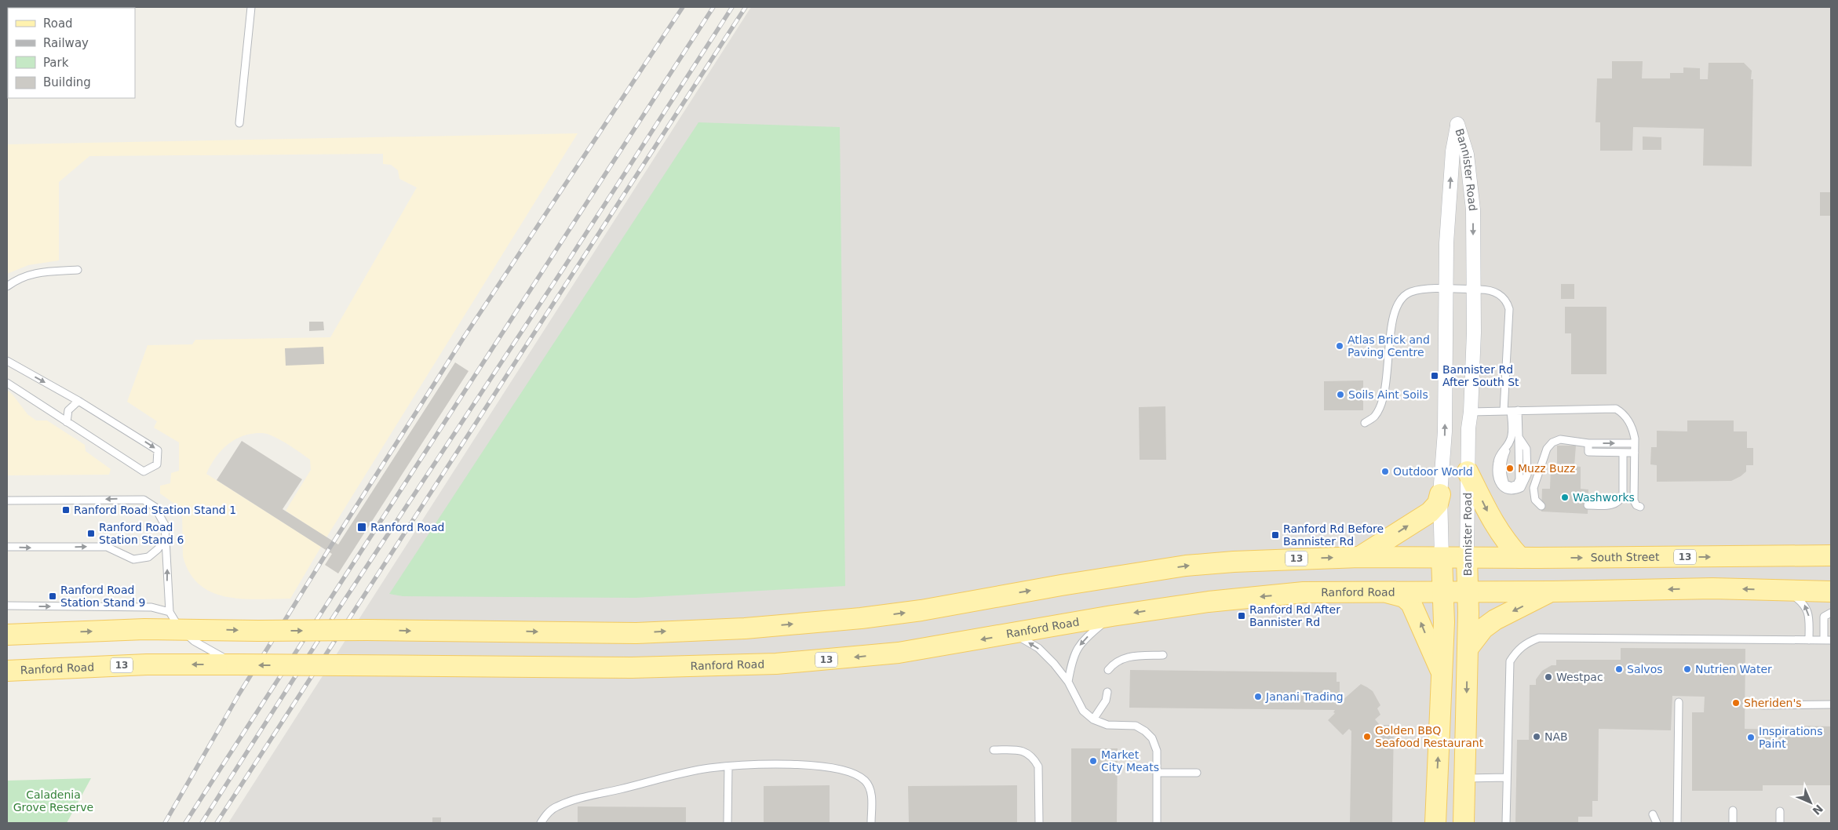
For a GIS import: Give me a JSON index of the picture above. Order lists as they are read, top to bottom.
{
  "streets": {
    "main road": [
      "Bannister Road",
      "South Street",
      "13",
      "Ranford Road"
    ]
  },
  "crossings": [
    ["Bannister Road", "South Street"],
    ["Bannister Road", "13"],
    ["Bannister Road", "Ranford Road"],
    ["South Street", "13"],
    ["13", "Ranford Road"]
  ],
  "parks": ["Caladenia Grove Reserve"],
  "places": {
    "other": [
      "Atlas Brick and Paving Centre",
      "Soils Aint Soils",
      "Muzz Buzz",
      "Outdoor World",
      "Washworks",
      "Salvos",
      "Nutrien Water",
      "Westpac",
      "Janani Trading",
      "Sheriden's",
      "Golden BBQ Seafood Restaurant",
      "NAB",
      "Inspirations Paint",
      "Market City Meats"
    ],
    "transit": [
      "Bannister Rd After South St",
      "Ranford Road Station Stand 1",
      "Ranford Road",
      "Ranford Road Station Stand 6",
      "Ranford Rd Before Bannister Rd",
      "Ranford Road Station Stand 9",
      "Ranford Rd After Bannister Rd"
    ]
  },
  "legend": [
    "Road",
    "Railway",
    "Park",
    "Building"
  ],
  "north": "bottom right"
}
